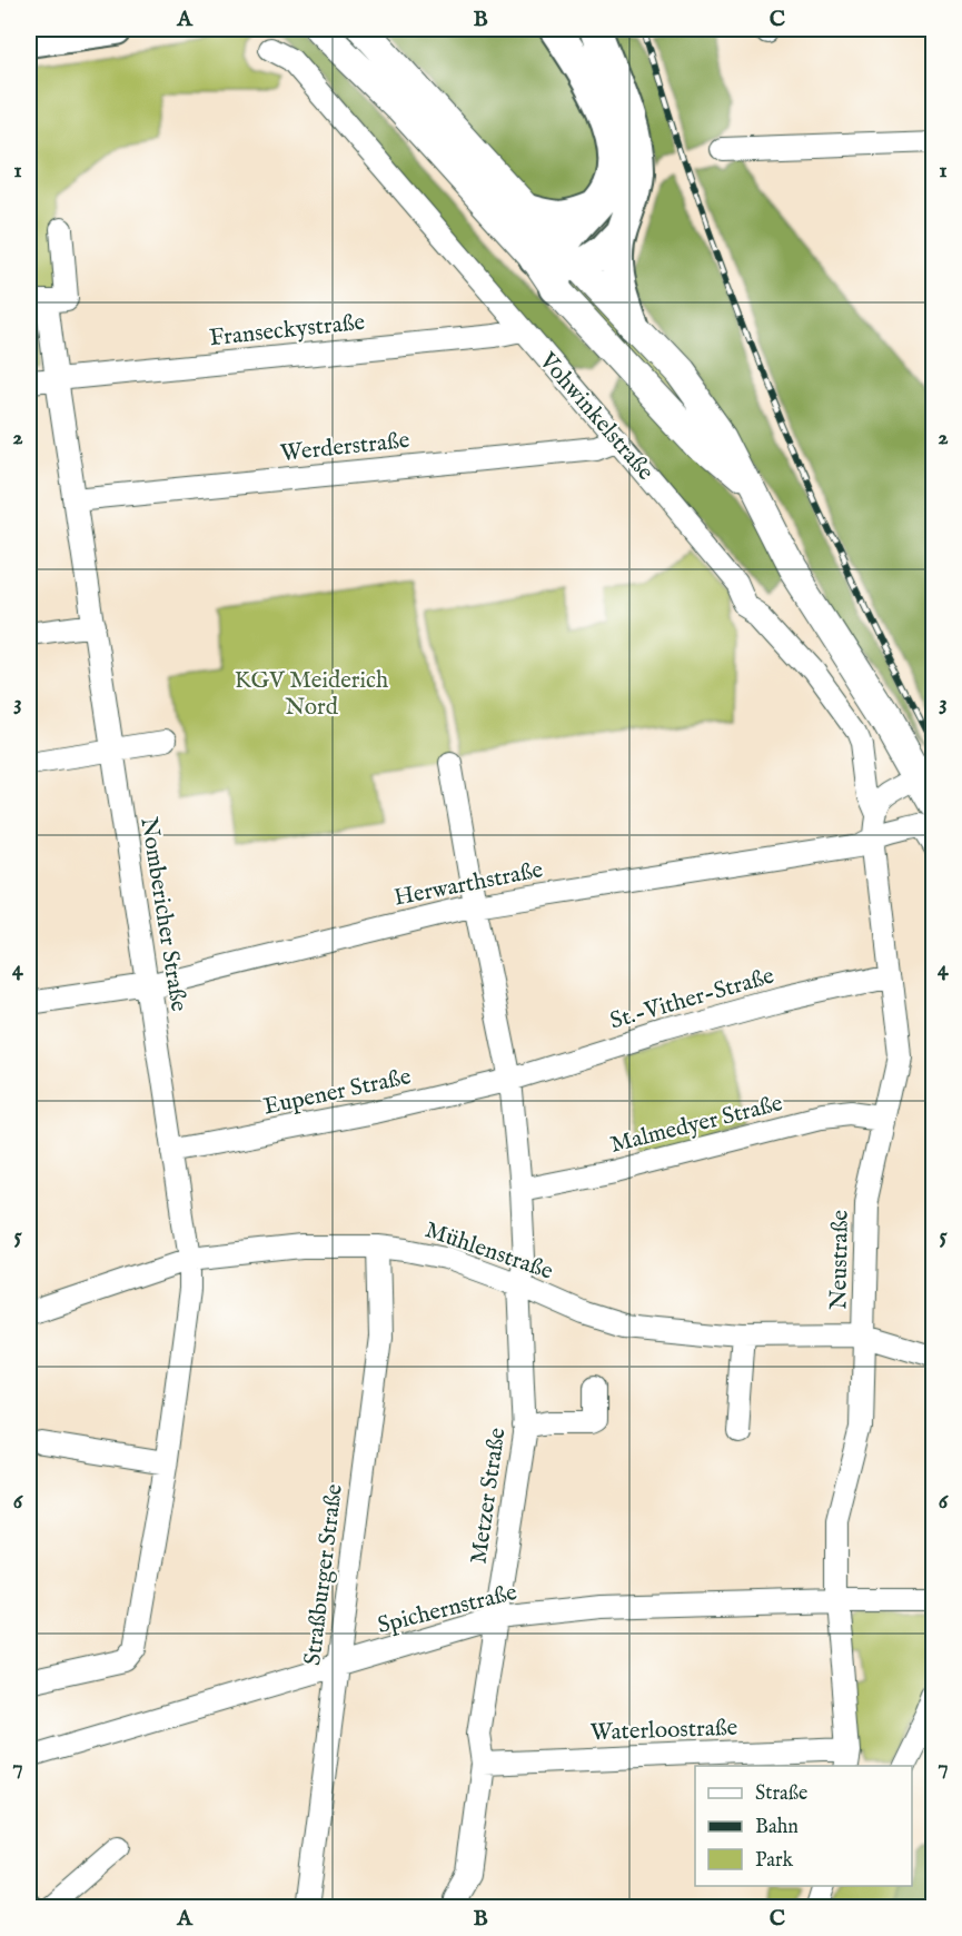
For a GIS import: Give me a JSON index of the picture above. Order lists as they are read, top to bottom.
{
  "streets": {
    "street": [
      "Franseckystraße",
      "Vohwinkelstraße",
      "Werderstraße",
      "Herwarthstraße",
      "Nombericher Straße",
      "St.-Vither-Straße",
      "Eupener Straße",
      "Malmedyer Straße",
      "Mühlenstraße",
      "Neustraße",
      "Metzer Straße",
      "Straßburger Straße",
      "Spichernstraße",
      "Waterloostraße"
    ]
  },
  "crossings": [
    ["Franseckystraße", "Vohwinkelstraße"],
    ["Franseckystraße", "Nombericher Straße"],
    ["Vohwinkelstraße", "Werderstraße"],
    ["Vohwinkelstraße", "Neustraße"],
    ["Werderstraße", "Nombericher Straße"],
    ["Herwarthstraße", "Nombericher Straße"],
    ["Herwarthstraße", "Neustraße"],
    ["Herwarthstraße", "Metzer Straße"],
    ["Nombericher Straße", "Eupener Straße"],
    ["Nombericher Straße", "Mühlenstraße"],
    ["St.-Vither-Straße", "Eupener Straße"],
    ["St.-Vither-Straße", "Neustraße"],
    ["St.-Vither-Straße", "Metzer Straße"],
    ["Eupener Straße", "Metzer Straße"],
    ["Malmedyer Straße", "Neustraße"],
    ["Malmedyer Straße", "Metzer Straße"],
    ["Mühlenstraße", "Neustraße"],
    ["Mühlenstraße", "Metzer Straße"],
    ["Mühlenstraße", "Straßburger Straße"],
    ["Neustraße", "Spichernstraße"],
    ["Neustraße", "Waterloostraße"],
    ["Metzer Straße", "Spichernstraße"],
    ["Metzer Straße", "Waterloostraße"],
    ["Straßburger Straße", "Spichernstraße"]
  ],
  "parks": ["KGV Meiderich Nord"],
  "legend": ["Straße", "Bahn", "Park"],
  "grid": {
    "columns": ["A", "B", "C"],
    "rows": [
      "1",
      "2",
      "3",
      "4",
      "5",
      "6",
      "7"
    ]
  }
}
